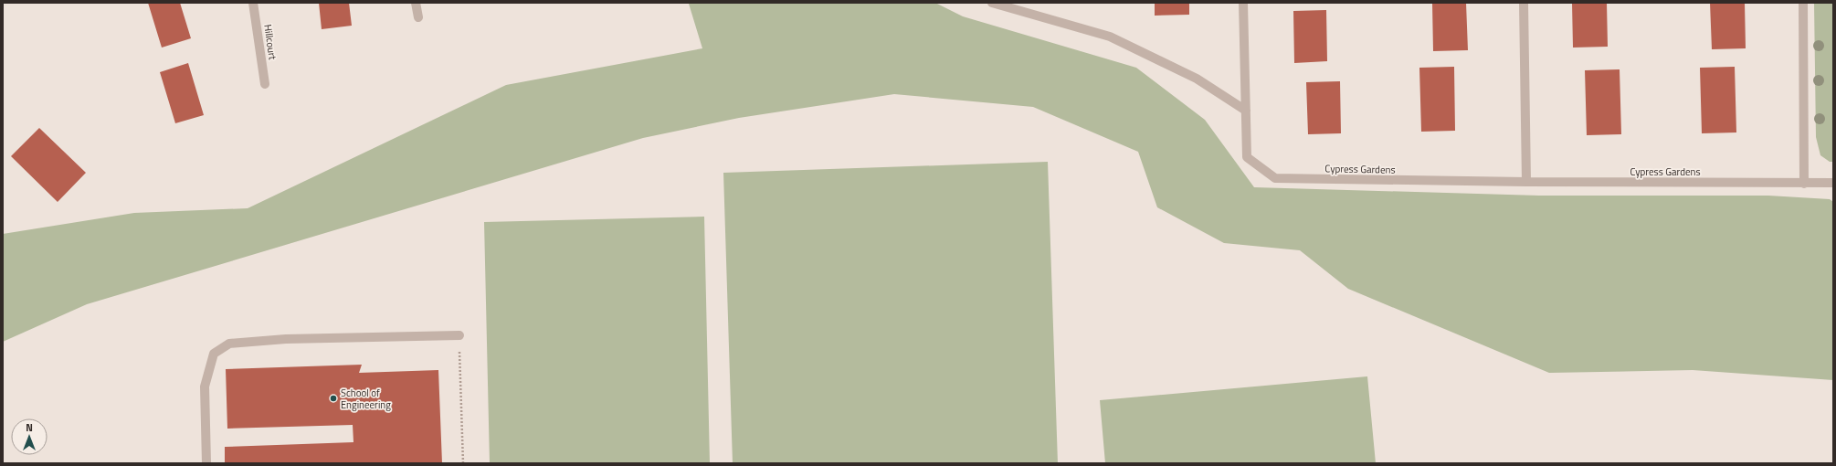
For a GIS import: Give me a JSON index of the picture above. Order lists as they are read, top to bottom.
{
  "streets": {
    "street": ["Hillcourt", "Cypress Gardens"]
  },
  "places": ["School of Engineering"],
  "north": "top"
}
